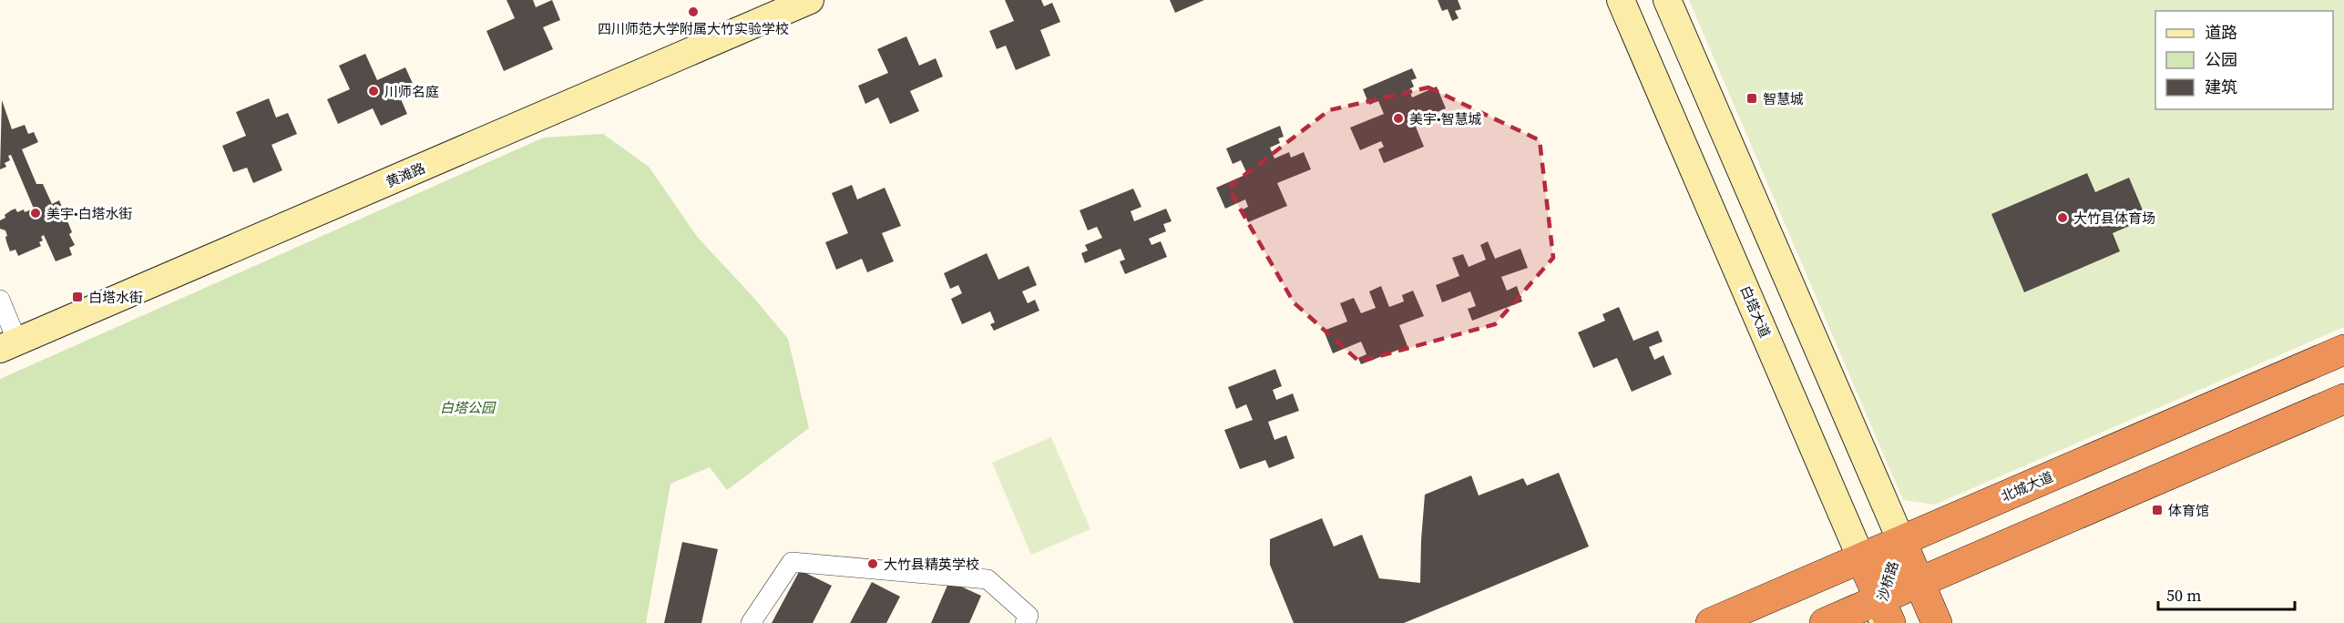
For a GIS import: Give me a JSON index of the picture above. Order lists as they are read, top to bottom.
{
  "streets": {
    "highway": ["白塔大道", "北城大道"],
    "main road": ["黄滩路", "沙桥路"]
  },
  "crossings": [
    ["白塔大道", "北城大道"],
    ["白塔大道", "沙桥路"],
    ["北城大道", "沙桥路"]
  ],
  "parks": ["白塔公园"],
  "places": {
    "other": [
      "四川师范大学附属大竹实验学校",
      "川师名庭",
      "美宇•智慧城",
      "美宇•白塔水街",
      "大竹县体育场",
      "大竹县精英学校"
    ],
    "transit": ["智慧城", "白塔水街", "体育馆"]
  },
  "legend": ["道路", "公园", "建筑"],
  "scale_bar": "50 m"
}
